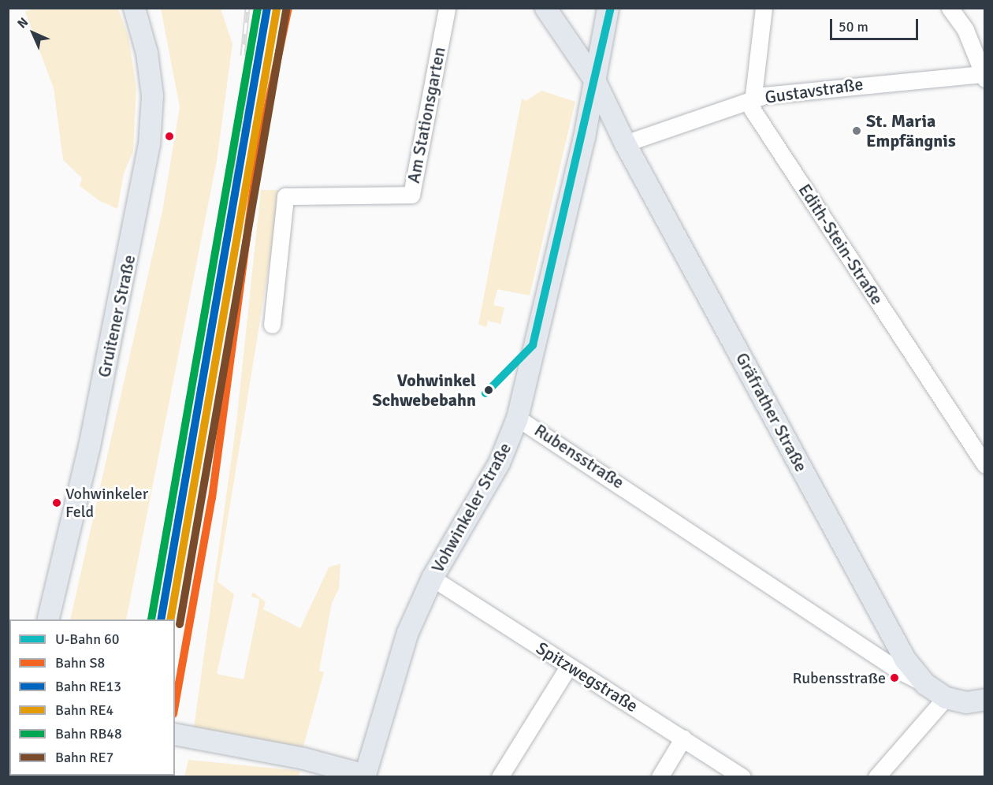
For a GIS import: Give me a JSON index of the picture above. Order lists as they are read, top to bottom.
{
  "streets": {
    "main road": ["Gruitener Straße", "Gräfrather Straße", "Vohwinkeler Straße"],
    "street": [
      "Gustavstraße",
      "Am Stationsgarten",
      "Edith-Stein-Straße",
      "Rubensstraße",
      "Spitzwegstraße"
    ]
  },
  "crossings": [
    ["Gustavstraße", "Edith-Stein-Straße"],
    ["Gustavstraße", "Gräfrather Straße"],
    ["Gräfrather Straße", "Rubensstraße"],
    ["Gräfrather Straße", "Vohwinkeler Straße"],
    ["Rubensstraße", "Vohwinkeler Straße"],
    ["Vohwinkeler Straße", "Spitzwegstraße"]
  ],
  "places": [
    "St. Maria Empfängnis",
    "Vohwinkel Schwebebahn",
    "Vohwinkeler Feld",
    "Rubensstraße"
  ],
  "lines": [
    "metro line 60",
    "rail line S8",
    "rail line RE13",
    "rail line RB48",
    "rail line RE4",
    "rail line RE7"
  ],
  "legend": [
    "U-Bahn 60",
    "Bahn S8",
    "Bahn RE13",
    "Bahn RE4",
    "Bahn RB48",
    "Bahn RE7"
  ],
  "scale_bar": "50 m",
  "north": "top left"
}
